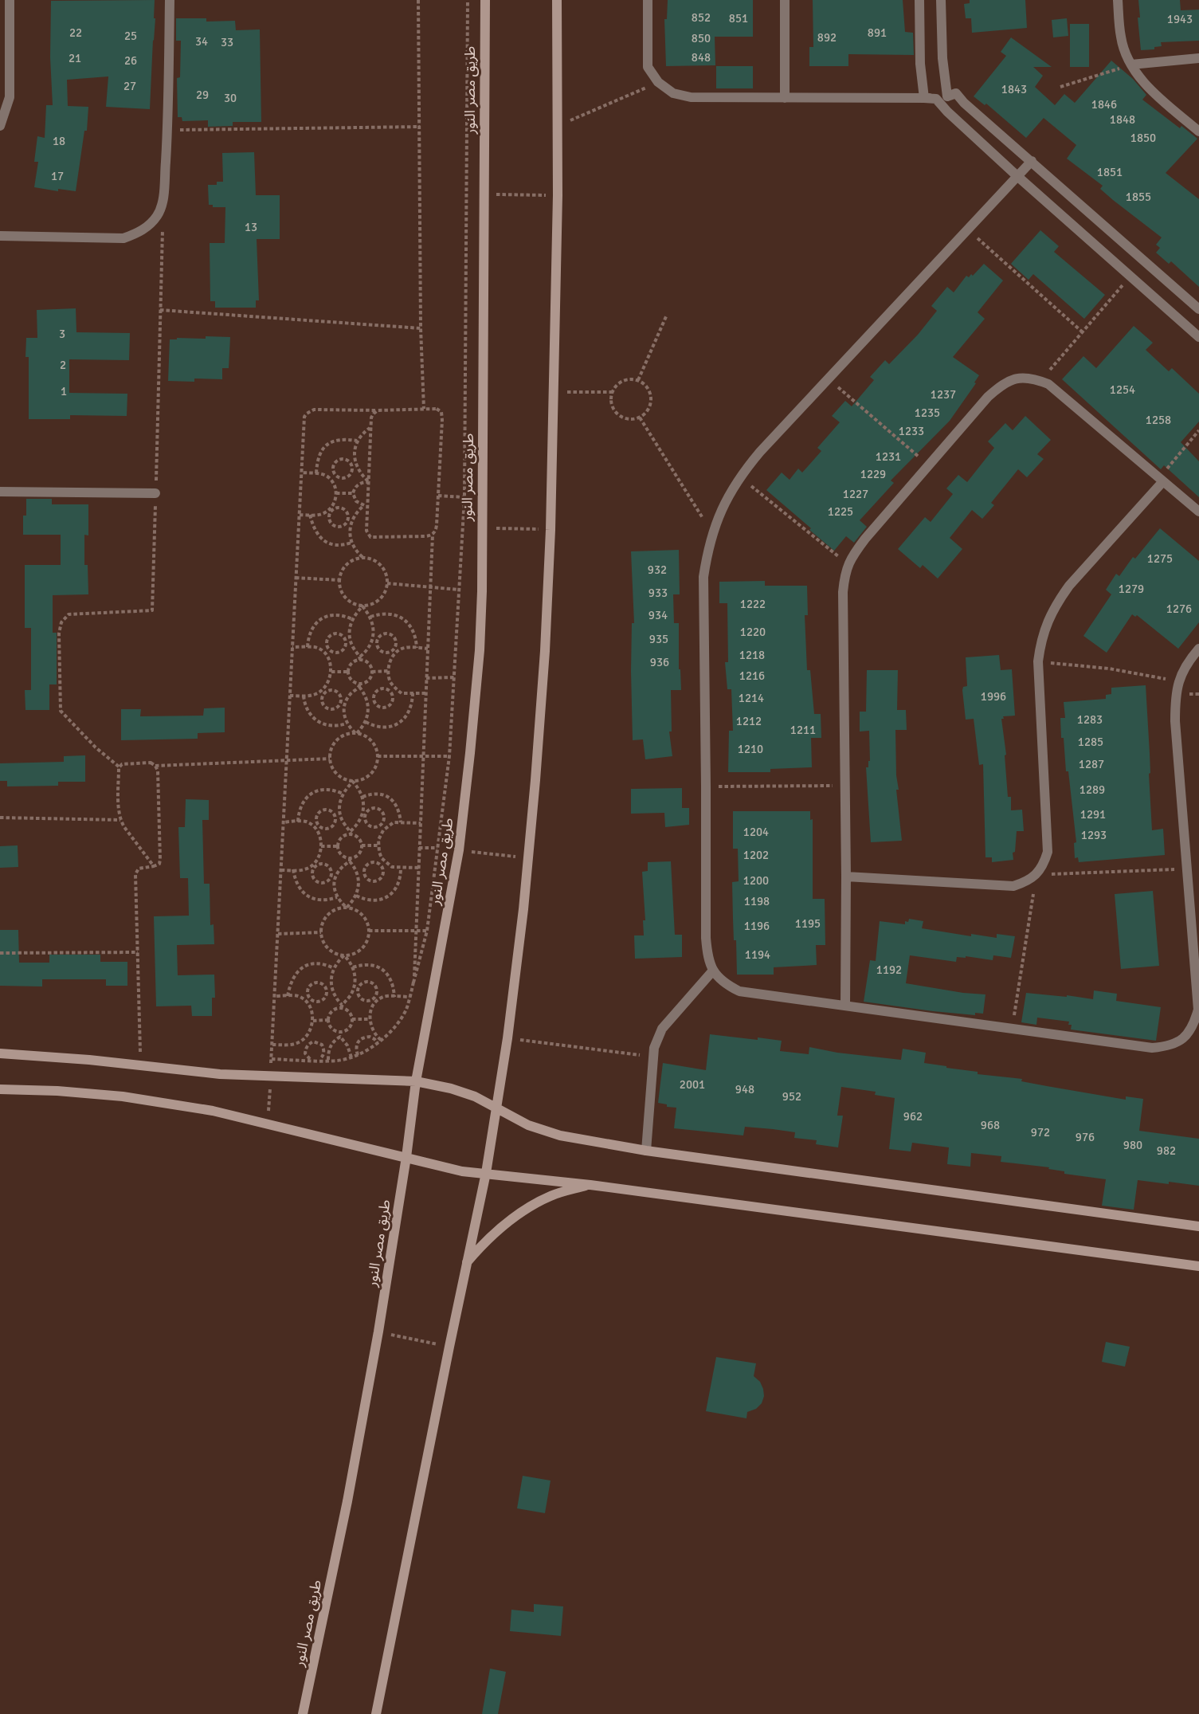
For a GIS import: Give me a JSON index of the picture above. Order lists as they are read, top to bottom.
{
  "streets": {
    "street": ["طريق مصر النور"]
  },
  "house_numbers": [
    "852",
    "851",
    "1943",
    "22",
    "891",
    "25",
    "892",
    "850",
    "34",
    "33",
    "848",
    "21",
    "26",
    "27",
    "1843",
    "29",
    "30",
    "1846",
    "1848",
    "1850",
    "18",
    "1851",
    "17",
    "1855",
    "13",
    "3",
    "2",
    "1254",
    "1",
    "1237",
    "1235",
    "1258",
    "1233",
    "1231",
    "1229",
    "1227",
    "1225",
    "1275",
    "932",
    "1279",
    "933",
    "1222",
    "1276",
    "934",
    "1220",
    "935",
    "1218",
    "936",
    "1216",
    "1996",
    "1214",
    "1283",
    "1212",
    "1211",
    "1285",
    "1210",
    "1287",
    "1289",
    "1291",
    "1204",
    "1293",
    "1202",
    "1200",
    "1198",
    "1195",
    "1196",
    "1194",
    "1192",
    "2001",
    "948",
    "952",
    "962",
    "968",
    "972",
    "976",
    "980",
    "982"
  ]
}
